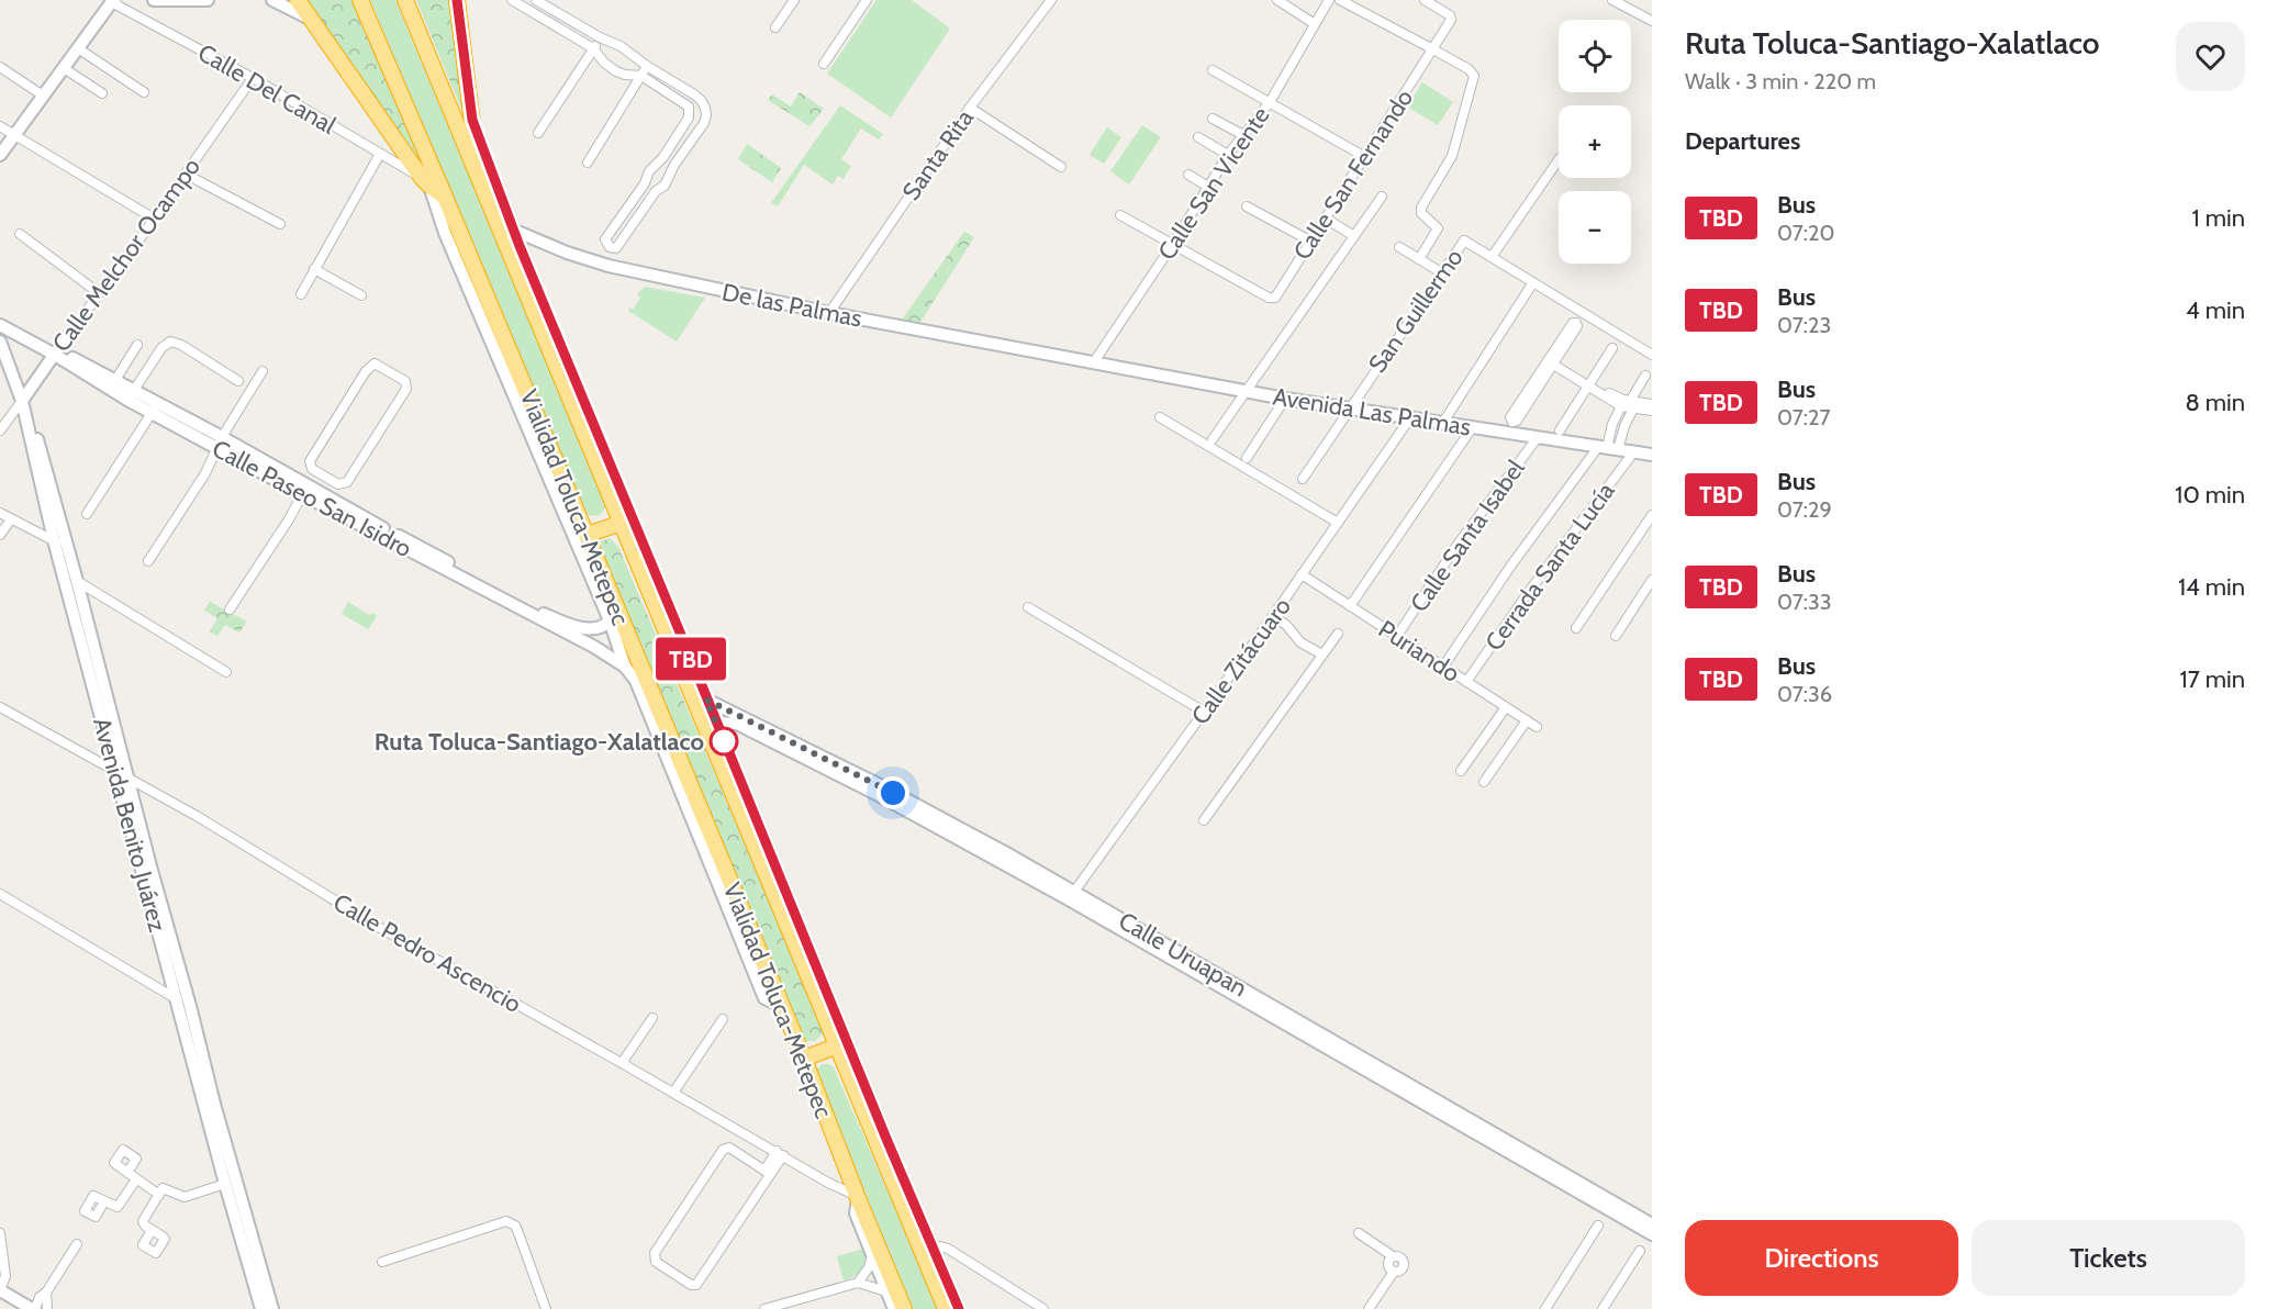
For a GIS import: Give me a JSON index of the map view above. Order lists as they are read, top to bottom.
{
  "streets": {
    "highway": ["Vialidad Toluca-Metepec"],
    "main road": [
      "Calle Melchor Ocampo",
      "De las Palmas",
      "Avenida Las Palmas",
      "Calle Paseo San Isidro",
      "Avenida Benito Juárez",
      "Calle Uruapan"
    ],
    "street": [
      "Calle Del Canal",
      "Santa Rita",
      "Calle San Fernando",
      "Calle San Vicente",
      "San Guillermo",
      "Calle Santa Isabel",
      "Cerrada Santa Lucía",
      "Puriando",
      "Calle Zitácuaro",
      "Calle Pedro Ascencio"
    ]
  },
  "crossings": [
    ["Calle Del Canal", "Calle Melchor Ocampo"],
    ["Santa Rita", "De las Palmas"],
    ["Calle San Fernando", "Calle San Vicente"],
    ["Calle San Vicente", "De las Palmas"],
    ["Calle San Vicente", "Avenida Las Palmas"],
    ["Calle Melchor Ocampo", "Calle Paseo San Isidro"],
    ["Calle Melchor Ocampo", "Avenida Benito Juárez"],
    ["De las Palmas", "Avenida Las Palmas"],
    ["De las Palmas", "Vialidad Toluca-Metepec"],
    ["San Guillermo", "Avenida Las Palmas"],
    ["Avenida Las Palmas", "Calle Santa Isabel"],
    ["Avenida Las Palmas", "Cerrada Santa Lucía"],
    ["Avenida Las Palmas", "Calle Zitácuaro"],
    ["Vialidad Toluca-Metepec", "Calle Pedro Ascencio"],
    ["Calle Santa Isabel", "Puriando"],
    ["Cerrada Santa Lucía", "Puriando"],
    ["Puriando", "Calle Zitácuaro"],
    ["Calle Zitácuaro", "Calle Uruapan"],
    ["Avenida Benito Juárez", "Calle Pedro Ascencio"]
  ],
  "places": ["Ruta Toluca-Santiago-Xalatlaco"],
  "lines": ["bus line TBD"],
  "page": {
    "on_map": "TBD",
    "heading": [
      ["Ruta Toluca-Santiago-Xalatlaco", "Walk · 3 min · 220 m"],
      "Departures"
    ],
    "map_buttons": ["+", "−"],
    "list": [
      {
        "mark": "TBD",
        "name": "Bus",
        "note": "07:20",
        "value": "1 min"
      },
      {
        "mark": "TBD",
        "name": "Bus",
        "note": "07:23",
        "value": "4 min"
      },
      {
        "mark": "TBD",
        "name": "Bus",
        "note": "07:27",
        "value": "8 min"
      },
      {
        "mark": "TBD",
        "name": "Bus",
        "note": "07:29",
        "value": "10 min"
      },
      {
        "mark": "TBD",
        "name": "Bus",
        "note": "07:33",
        "value": "14 min"
      },
      {
        "mark": "TBD",
        "name": "Bus",
        "note": "07:36",
        "value": "17 min"
      }
    ],
    "buttons": ["Directions", "Tickets"]
  }
}
